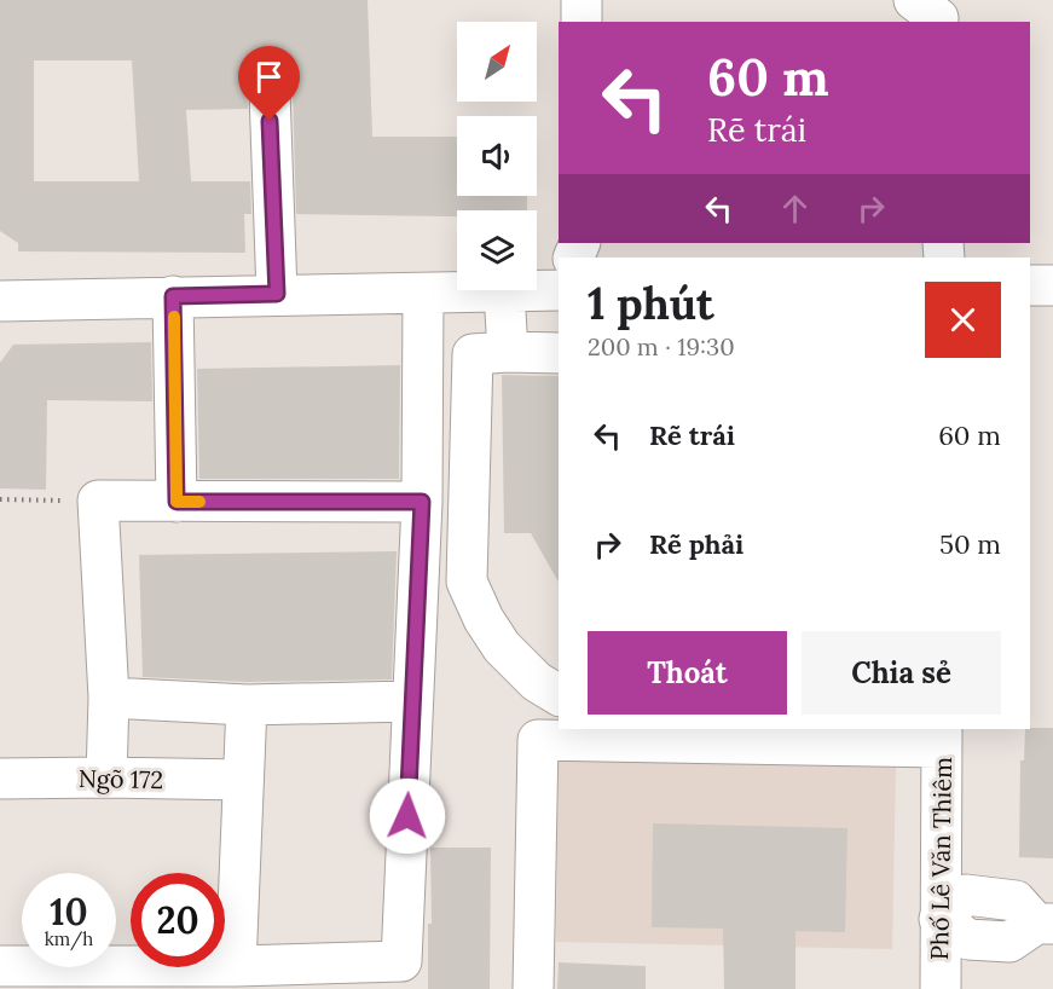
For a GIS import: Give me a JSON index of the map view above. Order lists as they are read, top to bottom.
{
  "streets": {
    "street": ["Ngõ 172", "Phố Lê Văn Thiêm"]
  },
  "north": "top right",
  "page": {
    "turn": ["60 m", "Rẽ trái"],
    "heading": ["1 phút", "200 m · 19:30"],
    "list": [
      {
        "name": "Rẽ trái",
        "value": "60 m"
      },
      {
        "name": "Rẽ phải",
        "value": "50 m"
      }
    ],
    "buttons": ["Thoát", "Chia sẻ"],
    "speed": "10 km/h",
    "limit": "20"
  }
}
